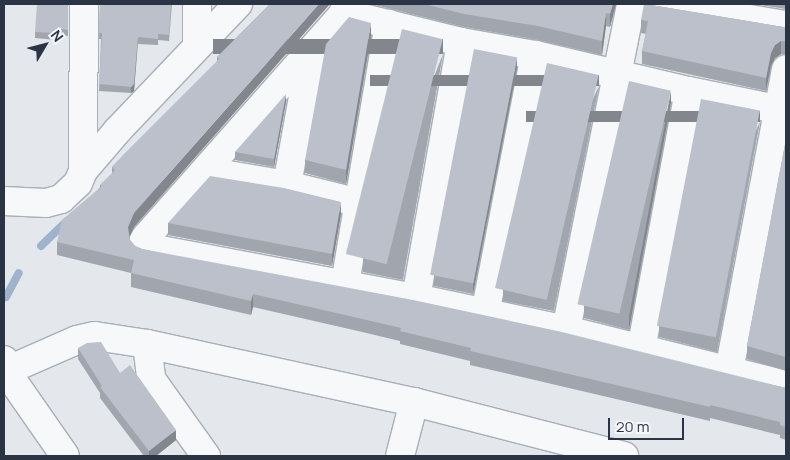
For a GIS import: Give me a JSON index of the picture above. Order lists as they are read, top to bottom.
{
  "scale_bar": "20 m",
  "north": "top right"
}
